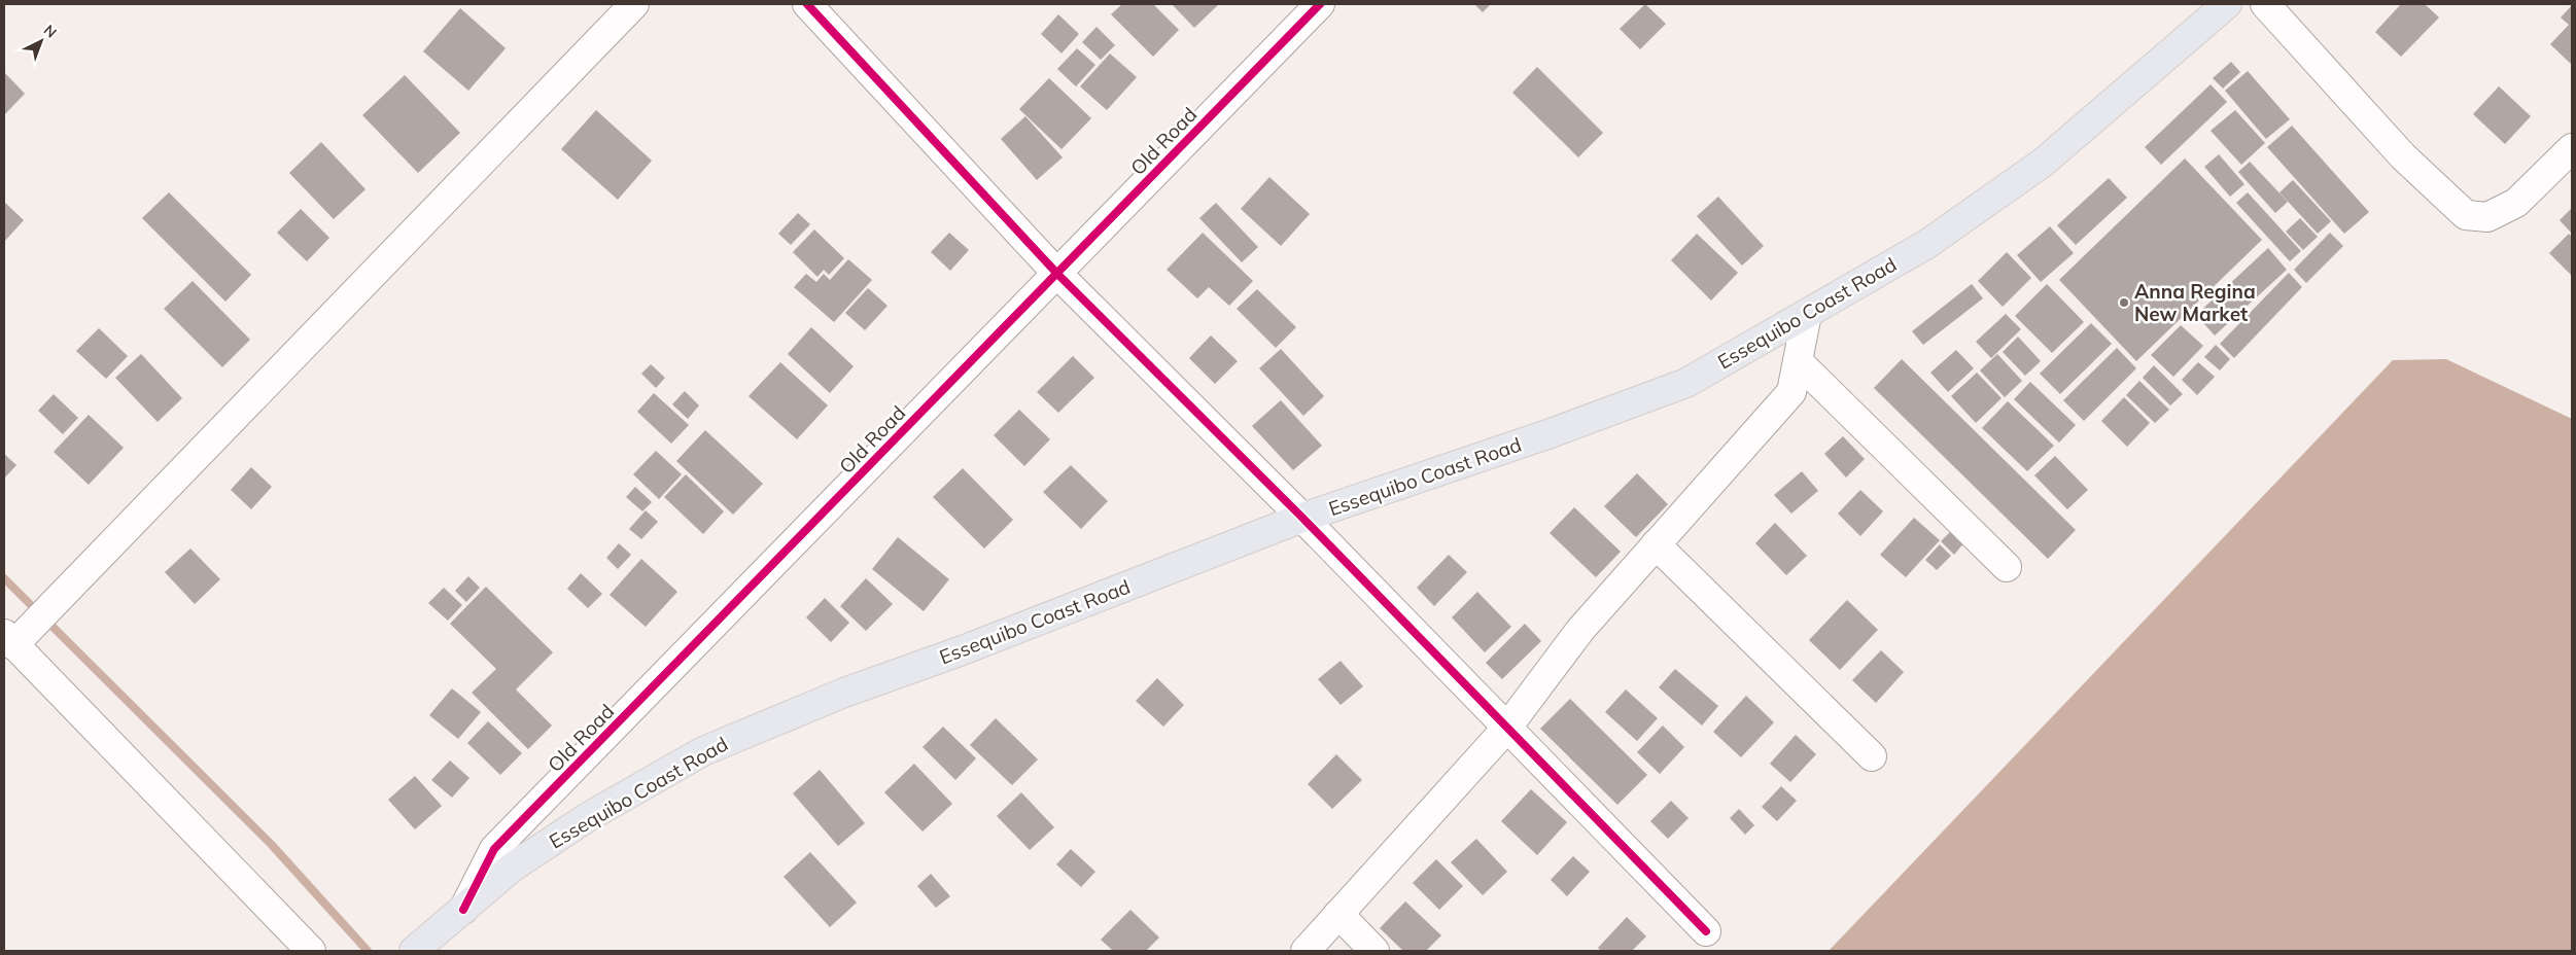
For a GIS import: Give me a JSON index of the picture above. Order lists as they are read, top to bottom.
{
  "streets": {
    "main road": ["Essequibo Coast Road"],
    "street": ["Old Road"]
  },
  "crossings": [
    ["Old Road", "Essequibo Coast Road"]
  ],
  "places": ["Anna Regina New Market"],
  "north": "top right"
}
